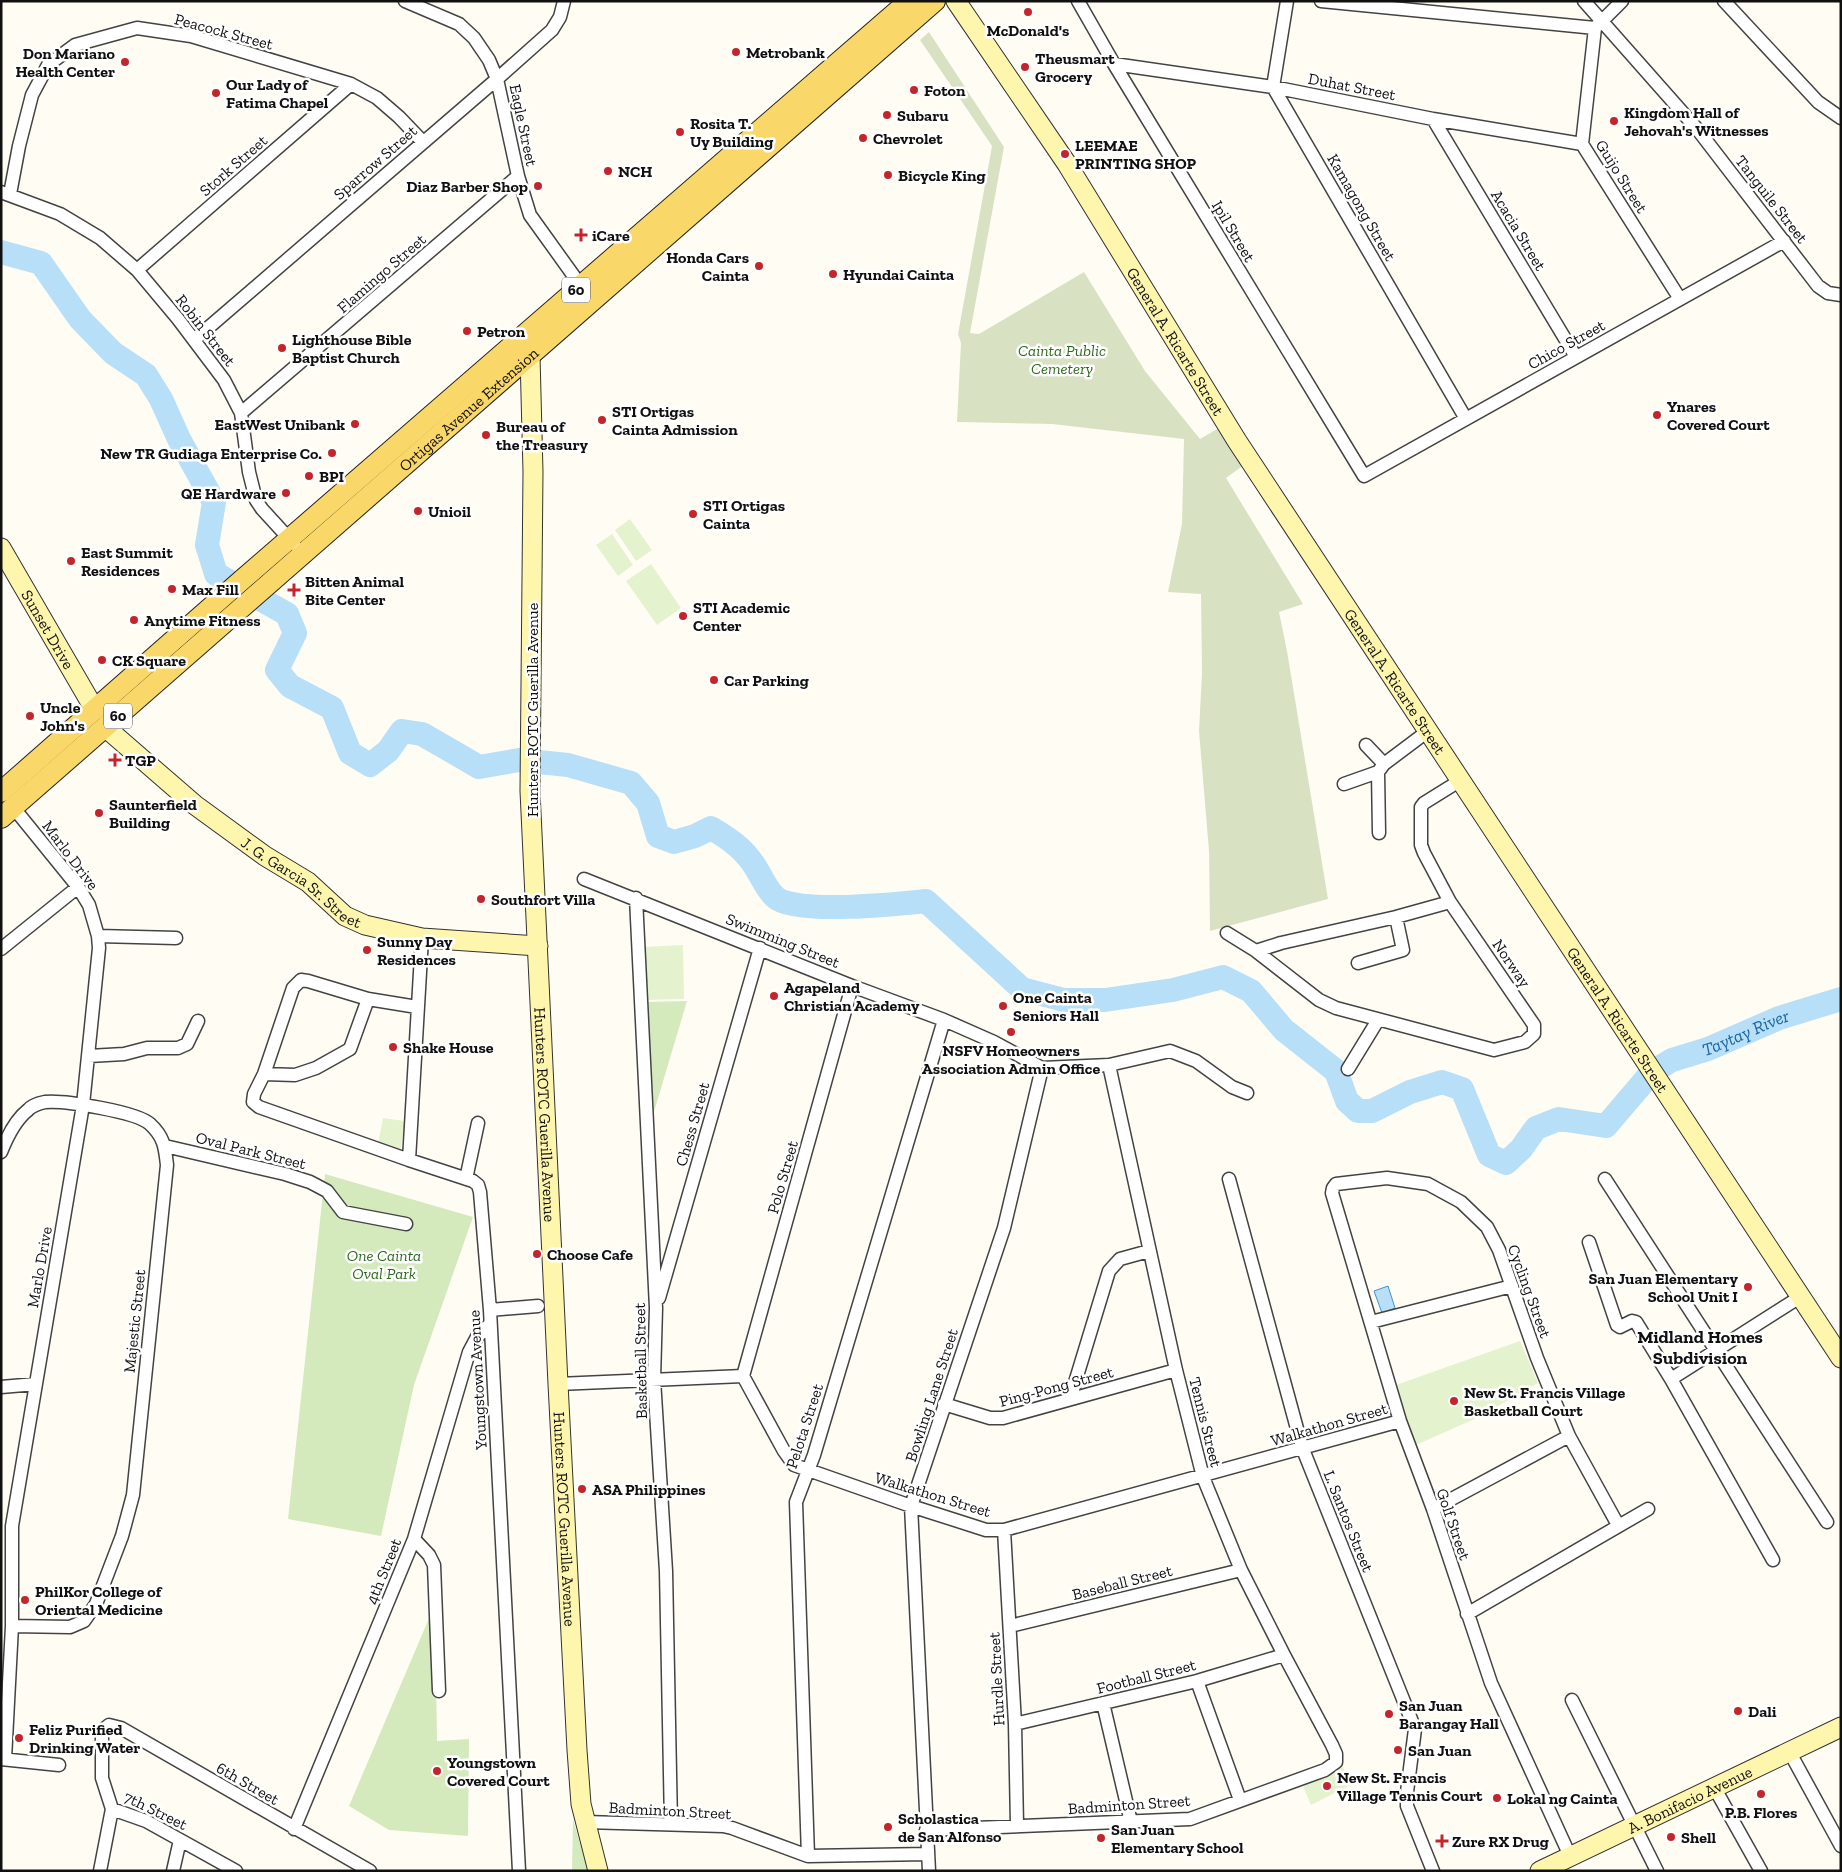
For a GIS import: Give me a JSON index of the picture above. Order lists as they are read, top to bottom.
{
  "streets": {
    "main road": ["60", "Ortigas Avenue Extension"],
    "street": [
      "Peacock Street",
      "Duhat Street",
      "Eagle Street",
      "Sparrow Street",
      "Stork Street",
      "Guijo Street",
      "Tanguile Street",
      "Kamagong Street",
      "Acacia Street",
      "Ipil Street",
      "Flamingo Street",
      "Robin Street",
      "General A. Ricarte Street",
      "Chico Street",
      "Sunset Drive",
      "Hunters ROTC Guerilla Avenue",
      "Marlo Drive",
      "J. G. Garcia Sr. Street",
      "Swimming Street",
      "Norway",
      "Chess Street",
      "Oval Park Street",
      "Polo Street",
      "Cycling Street",
      "Majestic Street",
      "Basketball Street",
      "Youngstown Avenue",
      "Ping-Pong Street",
      "Bowling Lane Street",
      "Tennis Street",
      "Walkathon Street",
      "Pelota Street",
      "L. Santos Street",
      "Golf Street",
      "4th Street",
      "Baseball Street",
      "Football Street",
      "Hurdle Street",
      "6th Street",
      "A. Bonifacio Avenue",
      "Badminton Street",
      "7th Street"
    ]
  },
  "crossings": [
    ["Peacock Street", "Sparrow Street"],
    ["Peacock Street", "Stork Street"],
    ["Peacock Street", "Robin Street"],
    ["Duhat Street", "Guijo Street"],
    ["Duhat Street", "Kamagong Street"],
    ["Duhat Street", "Acacia Street"],
    ["Duhat Street", "Ipil Street"],
    ["Eagle Street", "Sparrow Street"],
    ["Eagle Street", "Flamingo Street"],
    ["Eagle Street", "Ortigas Avenue Extension"],
    ["Sparrow Street", "Robin Street"],
    ["Stork Street", "Robin Street"],
    ["Guijo Street", "Tanguile Street"],
    ["Guijo Street", "Chico Street"],
    ["Tanguile Street", "Chico Street"],
    ["Kamagong Street", "Chico Street"],
    ["Acacia Street", "Chico Street"],
    ["Ipil Street", "Chico Street"],
    ["Flamingo Street", "Robin Street"],
    ["Robin Street", "Ortigas Avenue Extension"],
    ["General A. Ricarte Street", "Norway"],
    ["Ortigas Avenue Extension", "Sunset Drive"],
    ["Ortigas Avenue Extension", "Hunters ROTC Guerilla Avenue"],
    ["Ortigas Avenue Extension", "Marlo Drive"],
    ["Ortigas Avenue Extension", "J. G. Garcia Sr. Street"],
    ["Sunset Drive", "J. G. Garcia Sr. Street"],
    ["Hunters ROTC Guerilla Avenue", "J. G. Garcia Sr. Street"],
    ["Hunters ROTC Guerilla Avenue", "Badminton Street"],
    ["Marlo Drive", "Majestic Street"],
    ["Swimming Street", "Chess Street"],
    ["Swimming Street", "Polo Street"],
    ["Swimming Street", "Basketball Street"],
    ["Swimming Street", "Bowling Lane Street"],
    ["Swimming Street", "Pelota Street"],
    ["Chess Street", "Basketball Street"],
    ["Oval Park Street", "Majestic Street"],
    ["Polo Street", "Walkathon Street"],
    ["Cycling Street", "Golf Street"],
    ["Basketball Street", "Badminton Street"],
    ["Youngstown Avenue", "4th Street"],
    ["Ping-Pong Street", "Bowling Lane Street"],
    ["Ping-Pong Street", "Tennis Street"],
    ["Bowling Lane Street", "Walkathon Street"],
    ["Bowling Lane Street", "Badminton Street"],
    ["Tennis Street", "Walkathon Street"],
    ["Tennis Street", "Baseball Street"],
    ["Tennis Street", "Football Street"],
    ["Tennis Street", "Badminton Street"],
    ["Walkathon Street", "Pelota Street"],
    ["Walkathon Street", "L. Santos Street"],
    ["Walkathon Street", "Golf Street"],
    ["Walkathon Street", "Hurdle Street"],
    ["Pelota Street", "Badminton Street"],
    ["Golf Street", "A. Bonifacio Avenue"],
    ["4th Street", "6th Street"],
    ["Baseball Street", "Hurdle Street"],
    ["Football Street", "Hurdle Street"],
    ["Hurdle Street", "Badminton Street"],
    ["6th Street", "7th Street"]
  ],
  "districts": ["Midland Homes Subdivision"],
  "water": ["Taytay River"],
  "parks": ["Cainta Public Cemetery", "One Cainta Oval Park"],
  "places": {
    "other": [
      "McDonald's",
      "Metrobank",
      "Don Mariano Health Center",
      "Theusmart Grocery",
      "Foton",
      "Our Lady of Fatima Chapel",
      "Subaru",
      "Kingdom Hall of Jehovah's Witnesses",
      "Rosita T. Uy Building",
      "Chevrolet",
      "LEEMAE PRINTING SHOP",
      "NCH",
      "Bicycle King",
      "Diaz Barber Shop",
      "Honda Cars Cainta",
      "Hyundai Cainta",
      "Petron",
      "Lighthouse Bible Baptist Church",
      "Ynares Covered Court",
      "STI Ortigas Cainta Admission",
      "EastWest Unibank",
      "Bureau of the Treasury",
      "New TR Gudiaga Enterprise Co.",
      "BPI",
      "QE Hardware",
      "Unioil",
      "STI Ortigas Cainta",
      "East Summit Residences",
      "Max Fill",
      "STI Academic Center",
      "Anytime Fitness",
      "CK Square",
      "Car Parking",
      "Uncle John's",
      "Saunterfield Building",
      "Southfort Villa",
      "Sunny Day Residences",
      "Agapeland Christian Academy",
      "One Cainta Seniors Hall",
      "NSFV Homeowners Association Admin Office",
      "Shake House",
      "Choose Cafe",
      "San Juan Elementary School Unit I",
      "New St. Francis Village Basketball Court",
      "ASA Philippines",
      "PhilKor College of Oriental Medicine",
      "Dali",
      "San Juan Barangay Hall",
      "Feliz Purified Drinking Water",
      "San Juan",
      "Youngstown Covered Court",
      "New St. Francis Village Tennis Court",
      "P.B. Flores",
      "Lokal ng Cainta",
      "Scholastica de San Alfonso",
      "Shell",
      "San Juan Elementary School"
    ],
    "health": [
      "iCare",
      "Bitten Animal Bite Center",
      "TGP",
      "Zure RX Drug"
    ]
  }
}
